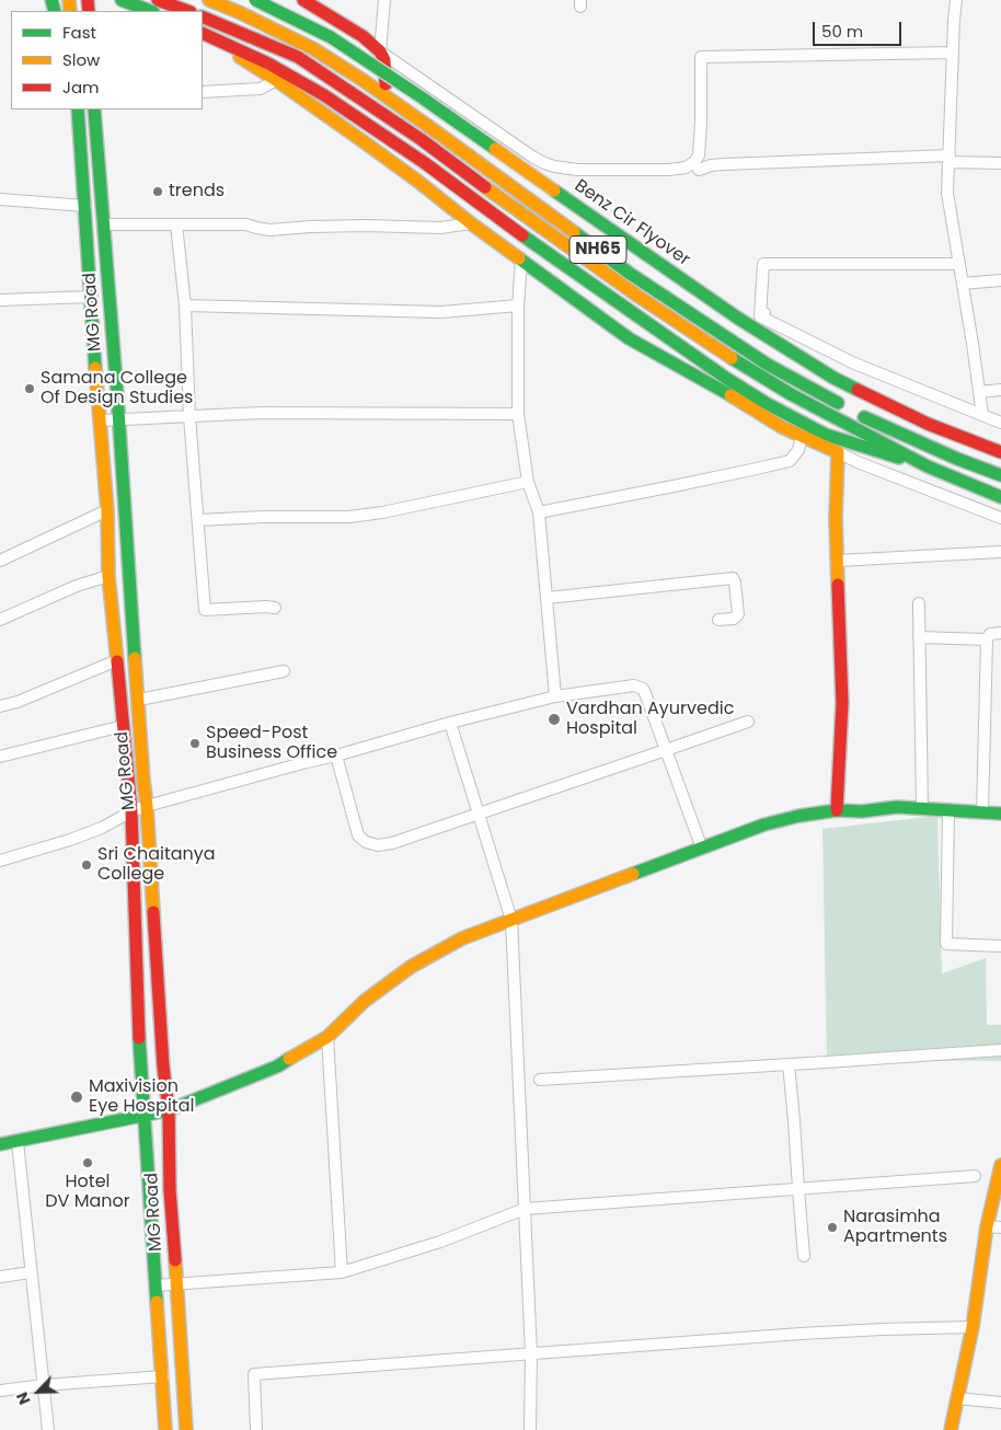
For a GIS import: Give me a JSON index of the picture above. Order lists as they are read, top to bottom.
{
  "streets": {
    "main road": ["Benz Cir Flyover", "NH65", "MG Road"]
  },
  "places": [
    "trends",
    "Samana College Of Design Studies",
    "Vardhan Ayurvedic Hospital",
    "Speed-Post Business Office",
    "Sri Chaitanya College",
    "Maxivision Eye Hospital",
    "Hotel DV Manor",
    "Narasimha Apartments"
  ],
  "legend": ["Fast", "Slow", "Jam"],
  "scale_bar": "50 m",
  "north": "bottom left"
}
